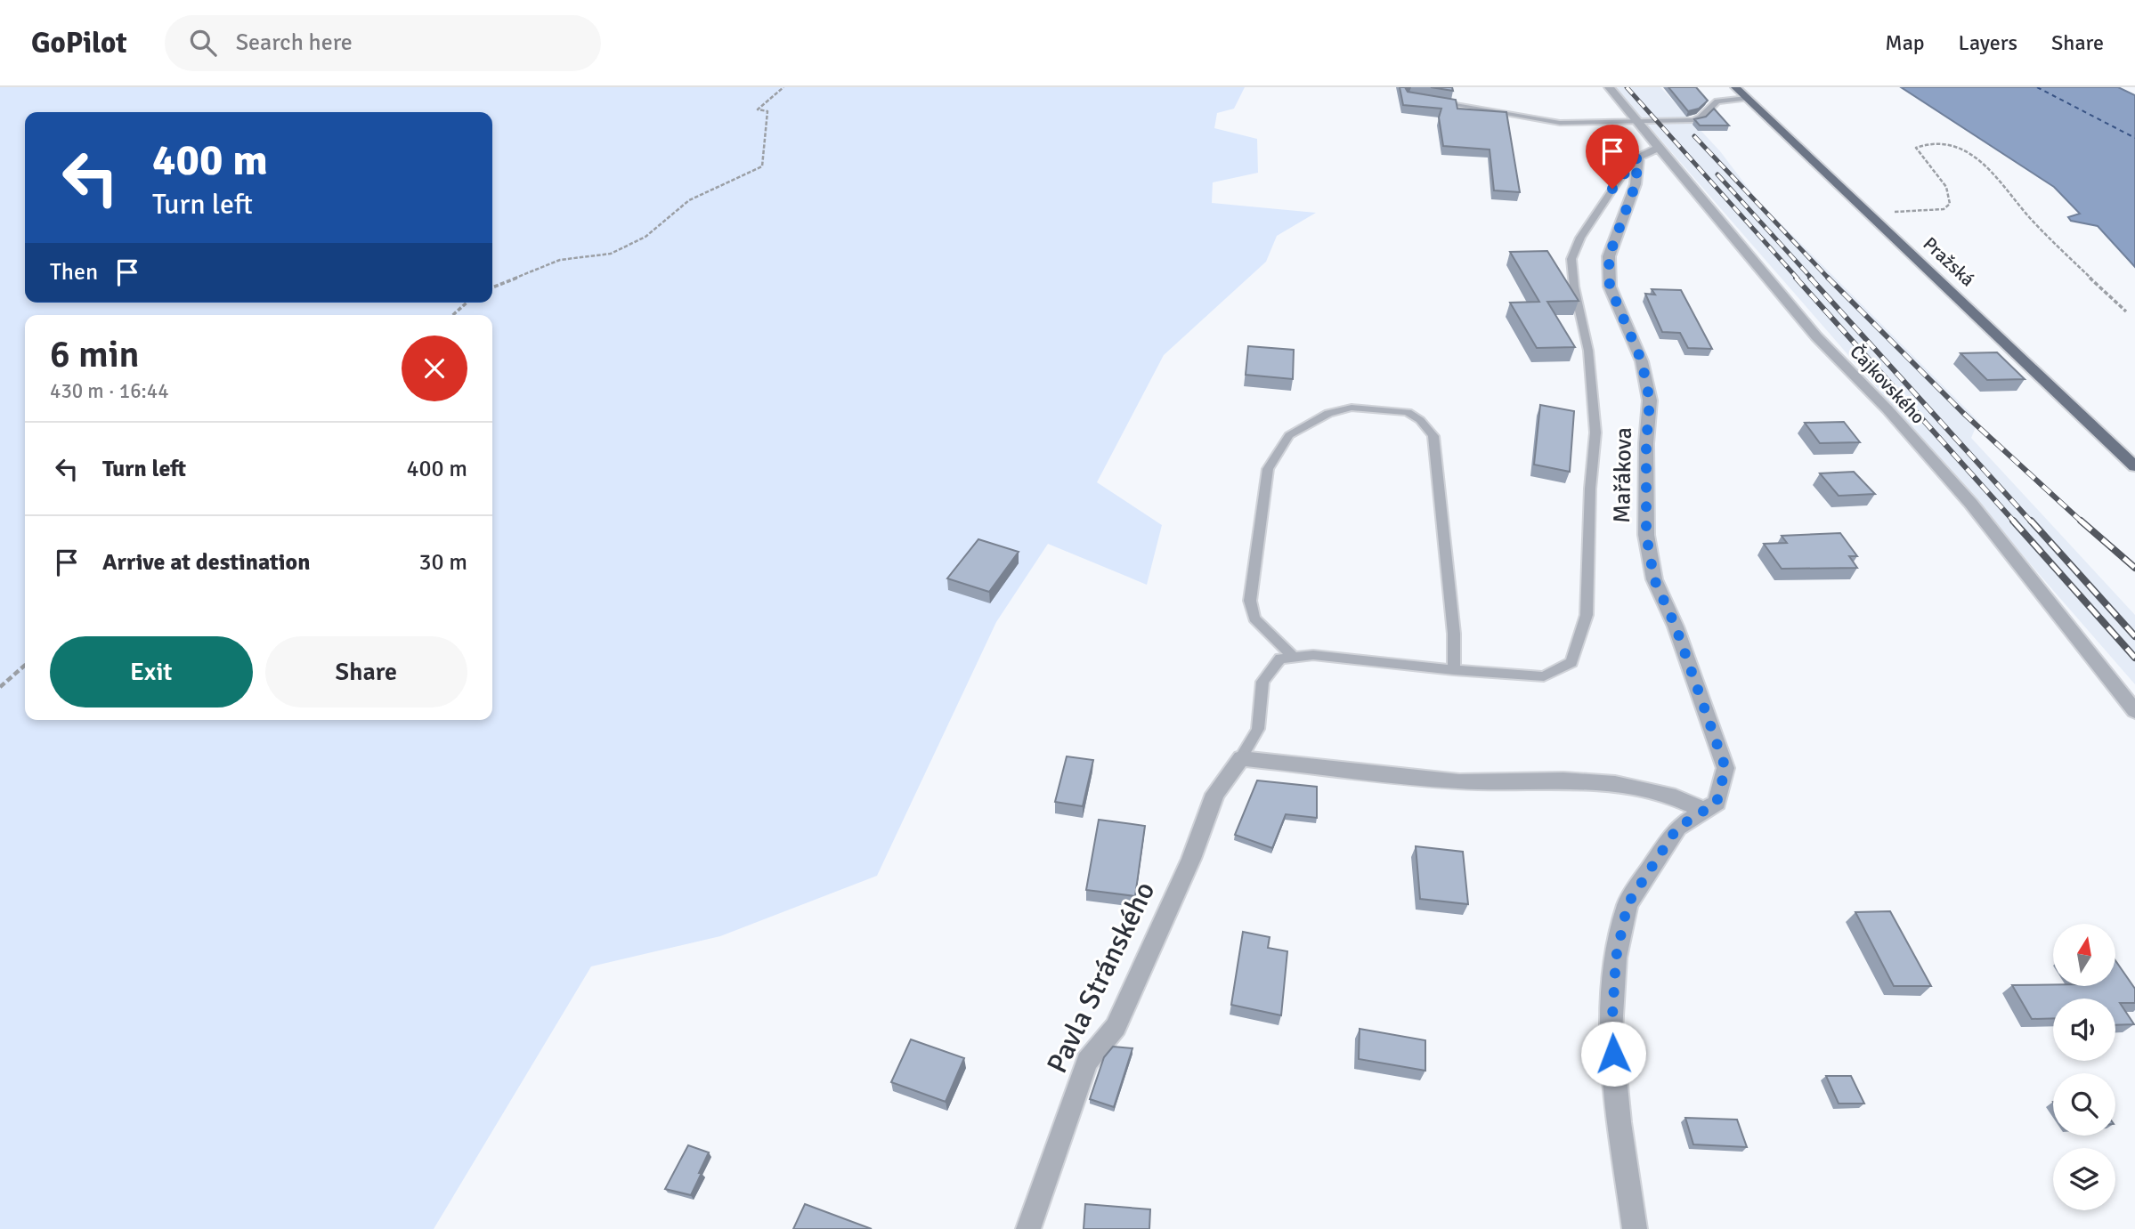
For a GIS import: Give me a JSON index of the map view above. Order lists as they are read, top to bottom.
{
  "streets": {
    "main road": ["Pražská"],
    "street": ["Čajkovského", "Mařákova", "Pavla Stránského"]
  },
  "north": "top",
  "page": {
    "header": "GoPilot",
    "search": "Search here",
    "nav": ["Map", "Layers", "Share"],
    "turn": ["400 m", "Turn left"],
    "then": "Then",
    "heading": ["6 min", "430 m · 16:44"],
    "list": [
      {
        "name": "Turn left",
        "value": "400 m"
      },
      {
        "name": "Arrive at destination",
        "value": "30 m"
      }
    ],
    "buttons": ["Exit", "Share"]
  }
}
